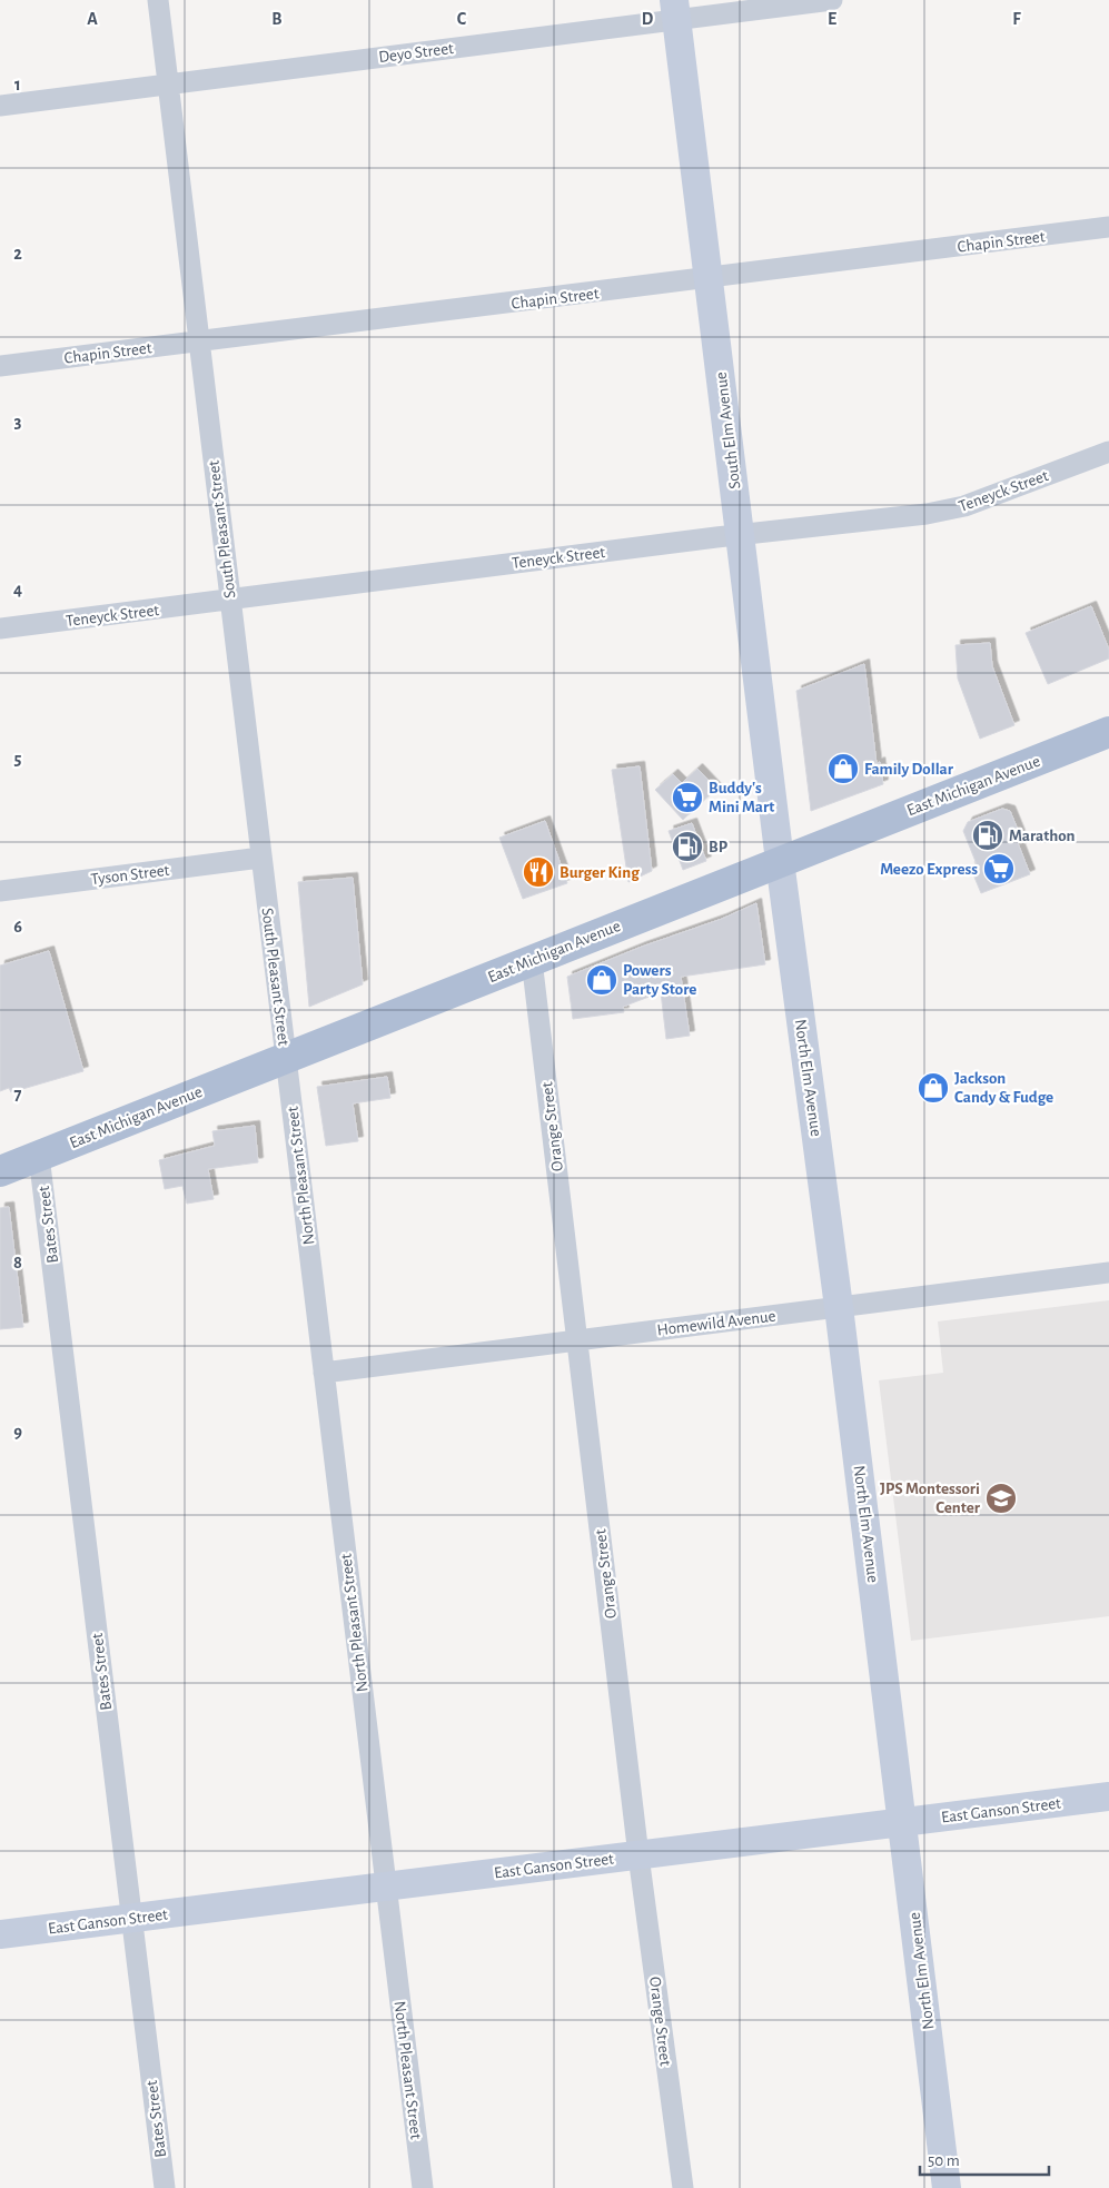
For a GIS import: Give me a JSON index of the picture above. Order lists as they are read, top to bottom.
{
  "streets": {
    "main road": ["East Michigan Avenue"],
    "street": [
      "Deyo Street",
      "Chapin Street",
      "South Elm Avenue",
      "Teneyck Street",
      "South Pleasant Street",
      "Tyson Street",
      "North Elm Avenue",
      "Orange Street",
      "North Pleasant Street",
      "Bates Street",
      "Homewild Avenue",
      "East Ganson Street"
    ]
  },
  "crossings": [
    ["Deyo Street", "South Elm Avenue"],
    ["Deyo Street", "South Pleasant Street"],
    ["Chapin Street", "South Elm Avenue"],
    ["Chapin Street", "South Pleasant Street"],
    ["South Elm Avenue", "Teneyck Street"],
    ["South Elm Avenue", "East Michigan Avenue"],
    ["South Elm Avenue", "North Elm Avenue"],
    ["Teneyck Street", "South Pleasant Street"],
    ["South Pleasant Street", "East Michigan Avenue"],
    ["South Pleasant Street", "Tyson Street"],
    ["South Pleasant Street", "North Pleasant Street"],
    ["East Michigan Avenue", "North Elm Avenue"],
    ["East Michigan Avenue", "Orange Street"],
    ["East Michigan Avenue", "North Pleasant Street"],
    ["East Michigan Avenue", "Bates Street"],
    ["North Elm Avenue", "Homewild Avenue"],
    ["North Elm Avenue", "East Ganson Street"],
    ["Orange Street", "Homewild Avenue"],
    ["Orange Street", "East Ganson Street"],
    ["North Pleasant Street", "Homewild Avenue"],
    ["North Pleasant Street", "East Ganson Street"],
    ["Bates Street", "East Ganson Street"]
  ],
  "places": {
    "shop": ["Family Dollar", "Powers Party Store", "Jackson Candy & Fudge"],
    "supermarket": ["Buddy's Mini Mart", "Meezo Express"],
    "fuel station": ["Marathon", "BP"],
    "restaurant": ["Burger King"],
    "school or university": ["JPS Montessori Center"]
  },
  "scale_bar": "50 m",
  "grid": {
    "columns": [
      "A",
      "B",
      "C",
      "D",
      "E",
      "F"
    ],
    "rows": [
      "1",
      "2",
      "3",
      "4",
      "5",
      "6",
      "7",
      "8",
      "9"
    ]
  }
}
